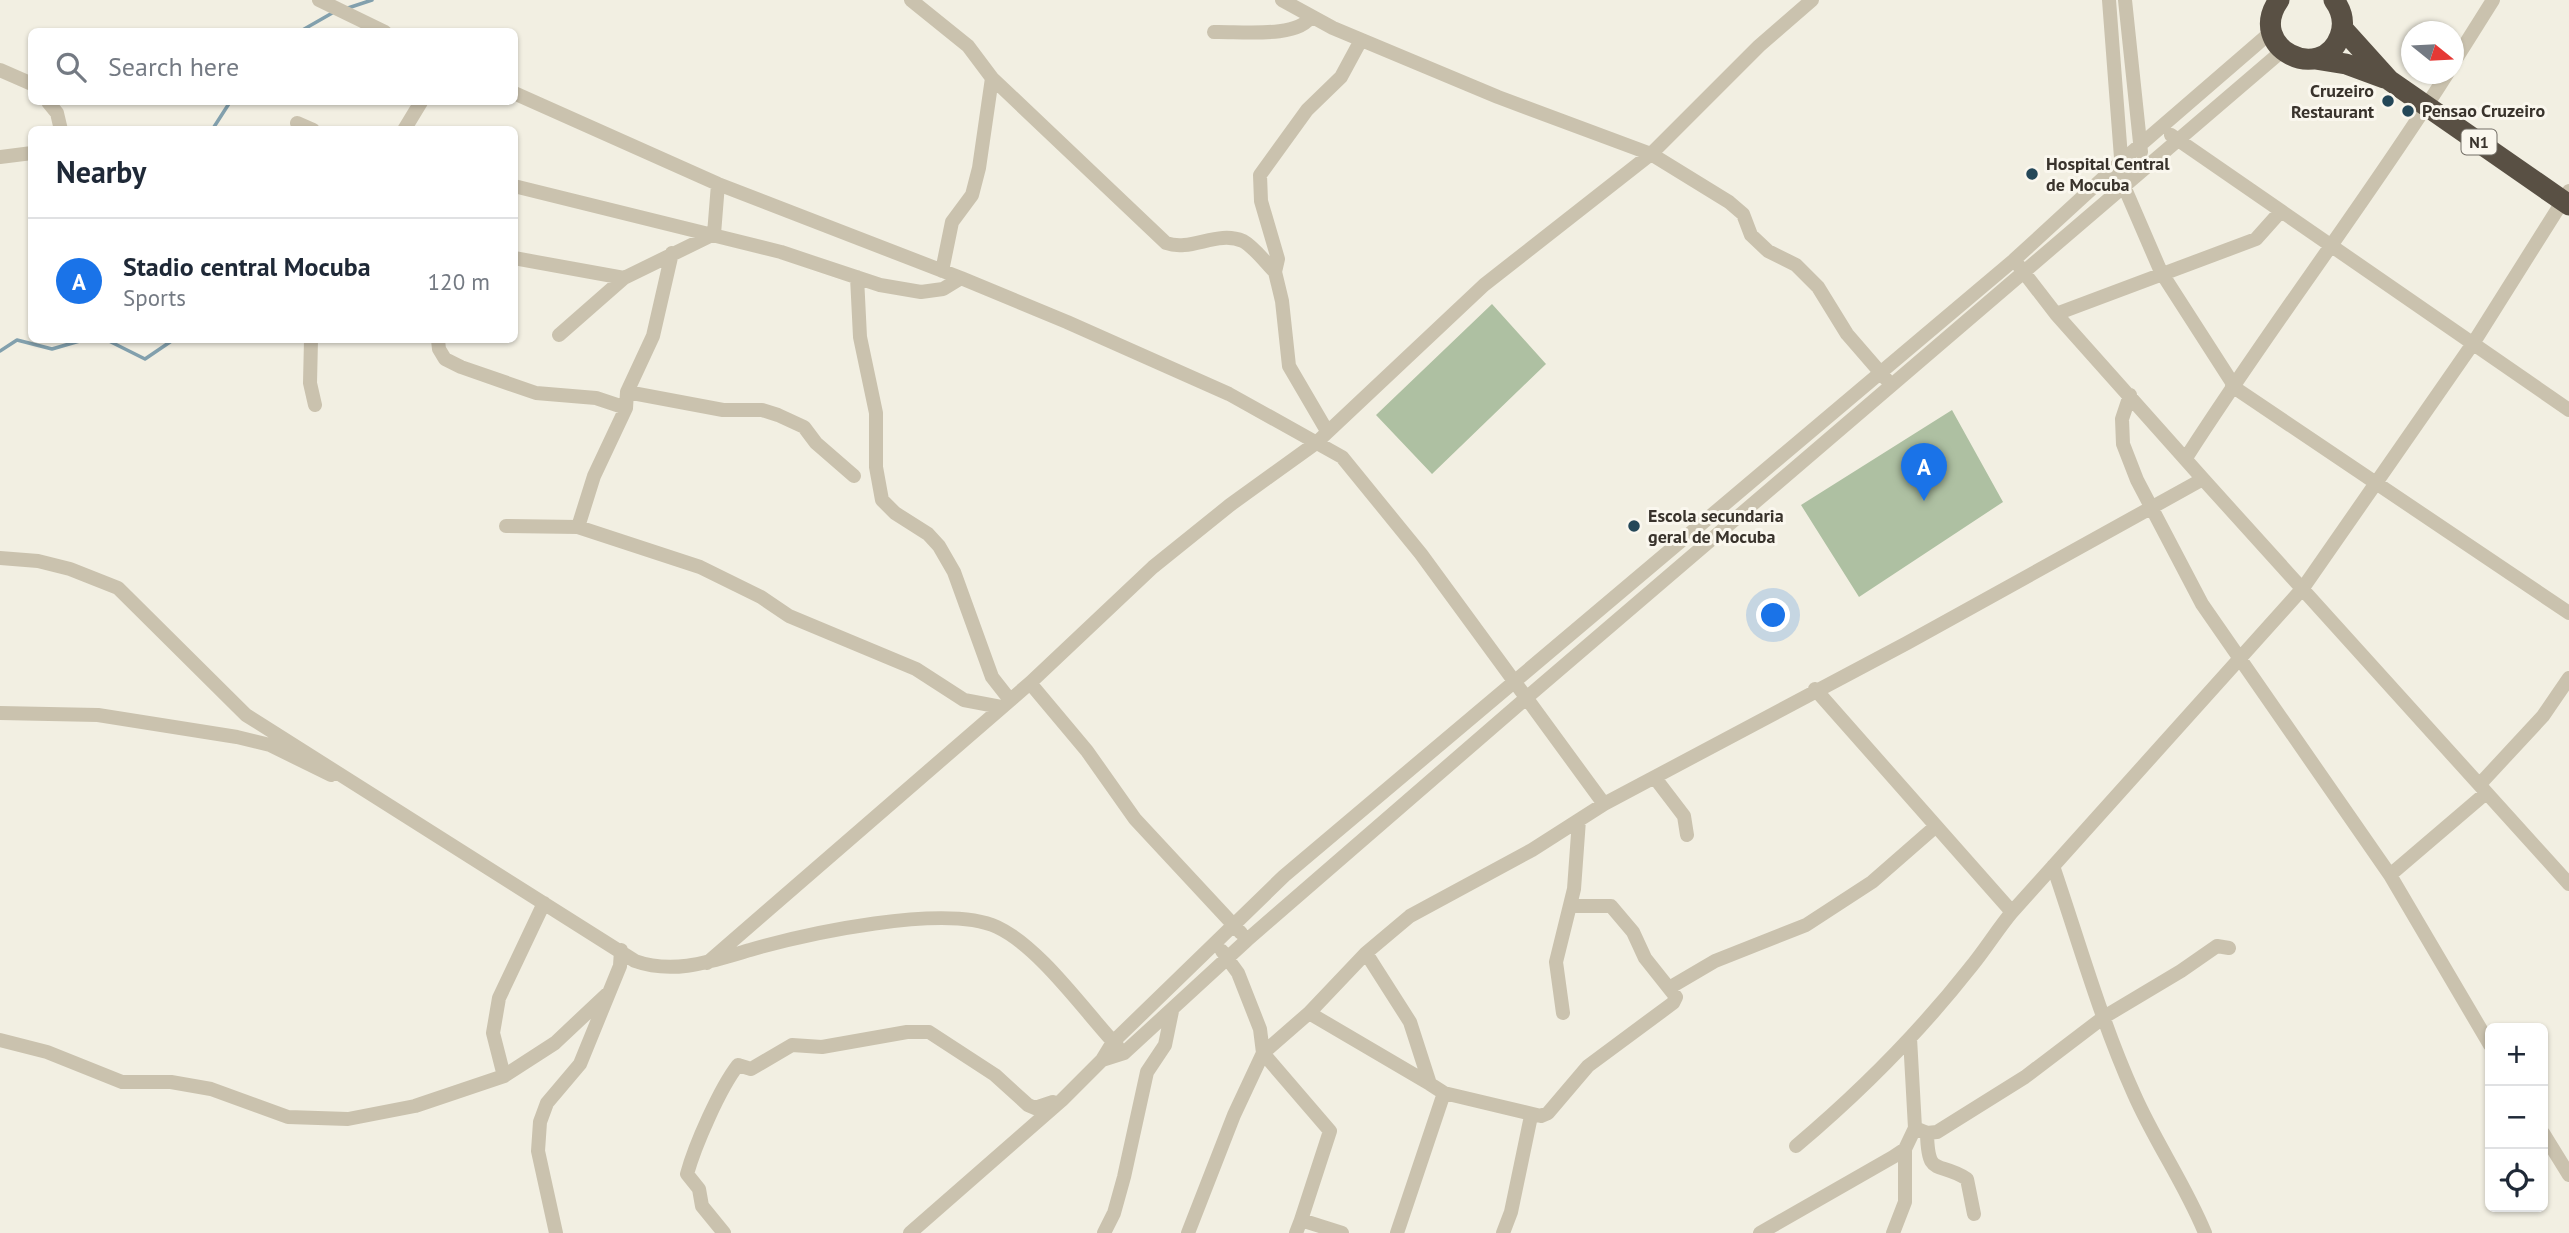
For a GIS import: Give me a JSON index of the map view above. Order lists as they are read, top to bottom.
{
  "streets": {
    "highway": ["N1"]
  },
  "places": [
    "Cruzeiro Restaurant",
    "Pensao Cruzeiro",
    "Hospital Central de Mocuba",
    "Escola secundaria geral de Mocuba"
  ],
  "north": "right",
  "page": {
    "search": "Search here",
    "heading": "Nearby",
    "list": [
      {
        "mark": "A",
        "name": "Stadio central Mocuba",
        "note": "Sports",
        "value": "120 m"
      }
    ],
    "pins": "A",
    "map_buttons": ["+", "−"]
  }
}
